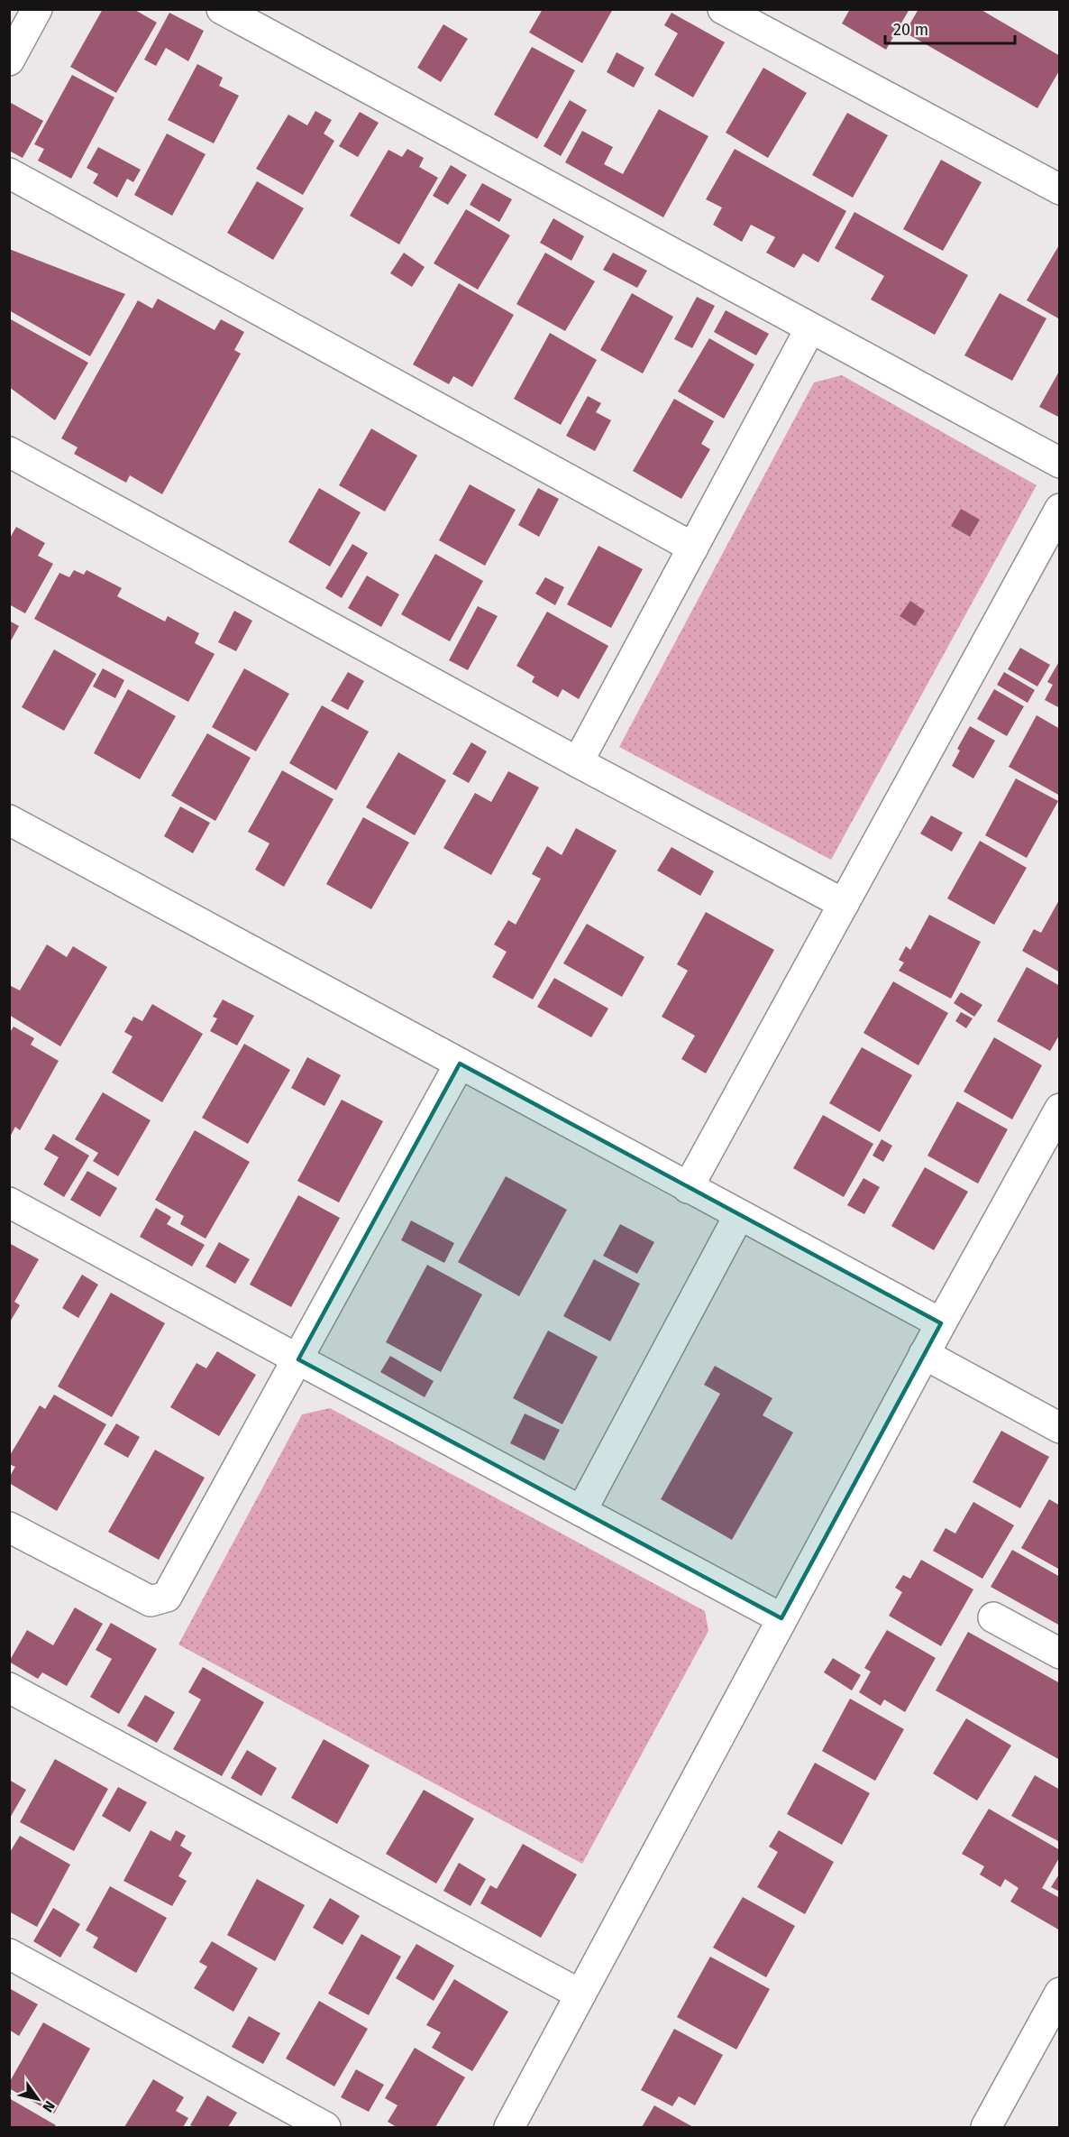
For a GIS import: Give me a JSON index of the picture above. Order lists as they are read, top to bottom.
{
  "scale_bar": "20 m",
  "north": "bottom right"
}
